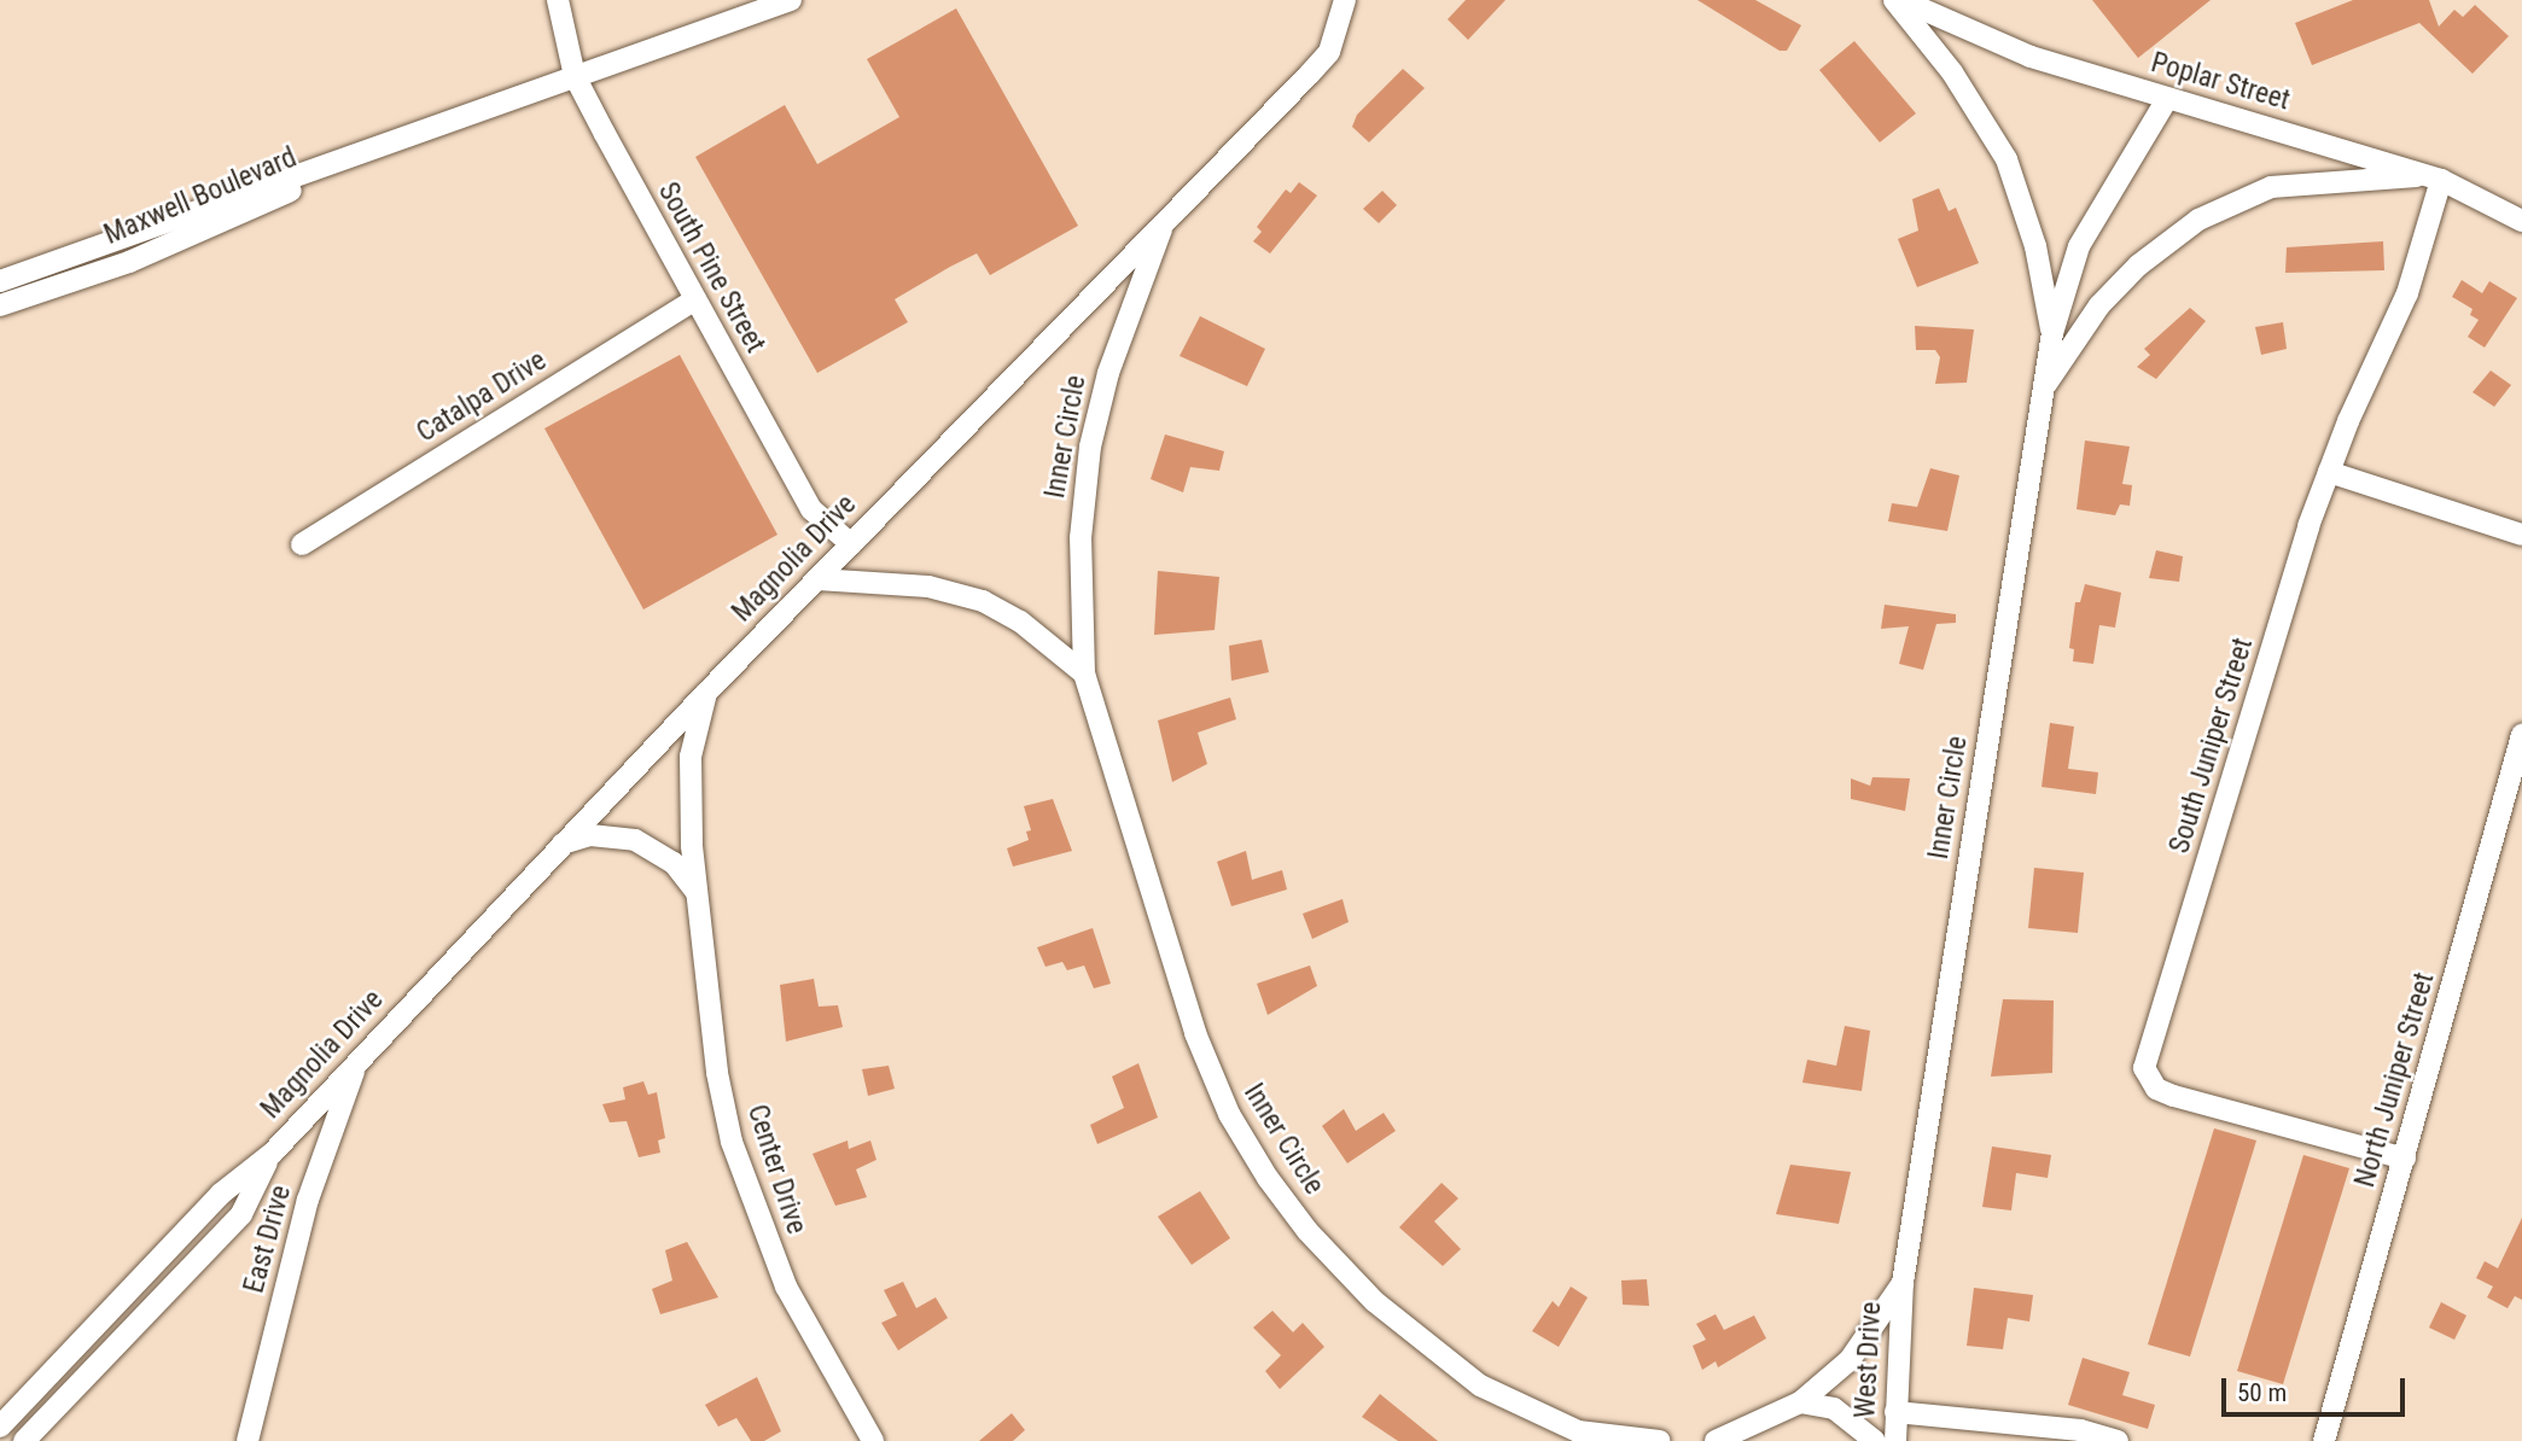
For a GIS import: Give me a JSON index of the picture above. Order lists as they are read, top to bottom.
{
  "streets": {
    "street": [
      "Poplar Street",
      "Maxwell Boulevard",
      "South Pine Street",
      "Catalpa Drive",
      "Inner Circle",
      "Magnolia Drive",
      "South Juniper Street",
      "North Juniper Street",
      "Center Drive",
      "East Drive",
      "West Drive"
    ]
  },
  "crossings": [
    ["Poplar Street", "Inner Circle"],
    ["Poplar Street", "South Juniper Street"],
    ["Maxwell Boulevard", "South Pine Street"],
    ["South Pine Street", "Catalpa Drive"],
    ["South Pine Street", "Magnolia Drive"],
    ["Inner Circle", "Magnolia Drive"],
    ["Inner Circle", "West Drive"],
    ["Magnolia Drive", "Center Drive"],
    ["Magnolia Drive", "East Drive"],
    ["South Juniper Street", "North Juniper Street"]
  ],
  "scale_bar": "50 m"
}
